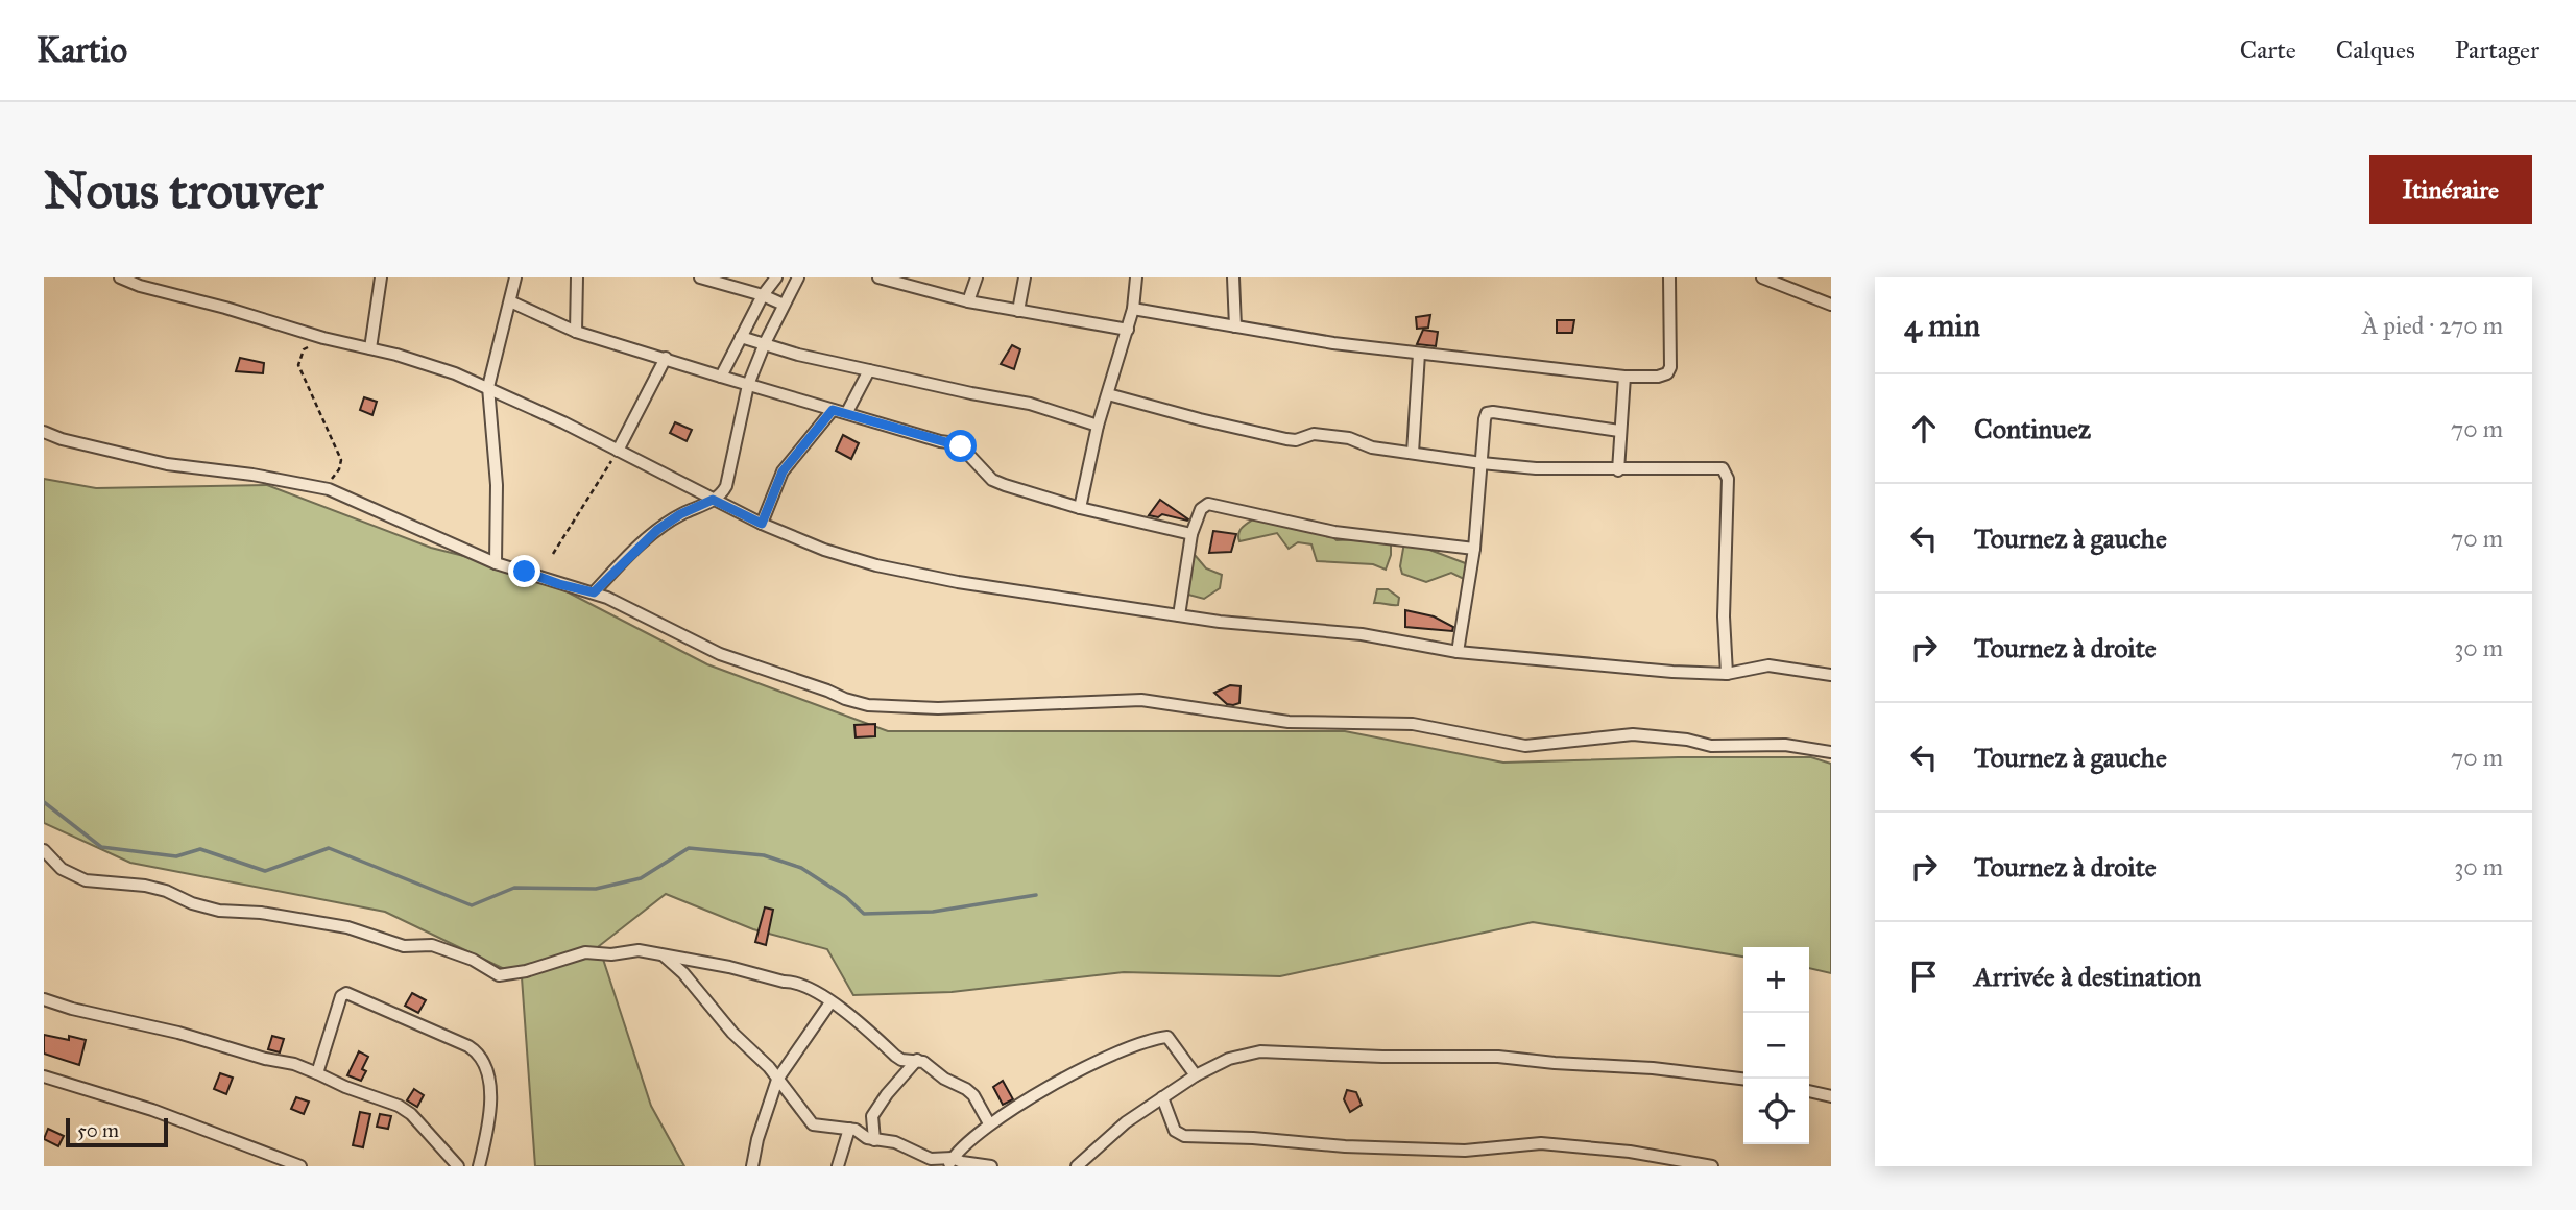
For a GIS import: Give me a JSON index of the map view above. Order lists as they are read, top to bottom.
{
  "scale_bar": "50 m",
  "page": {
    "header": "Kartio",
    "nav": ["Carte", "Calques", "Partager"],
    "buttons": "Itinéraire",
    "title": "Nous trouver",
    "heading": ["4 min", "À pied · 270 m"],
    "list": [
      ["Continuez", "70 m"],
      ["Tournez à gauche", "70 m"],
      ["Tournez à droite", "30 m"],
      ["Tournez à gauche", "70 m"],
      ["Tournez à droite", "30 m"],
      "Arrivée à destination"
    ],
    "map_buttons": ["+", "−"],
    "scale": "50 m"
  }
}
